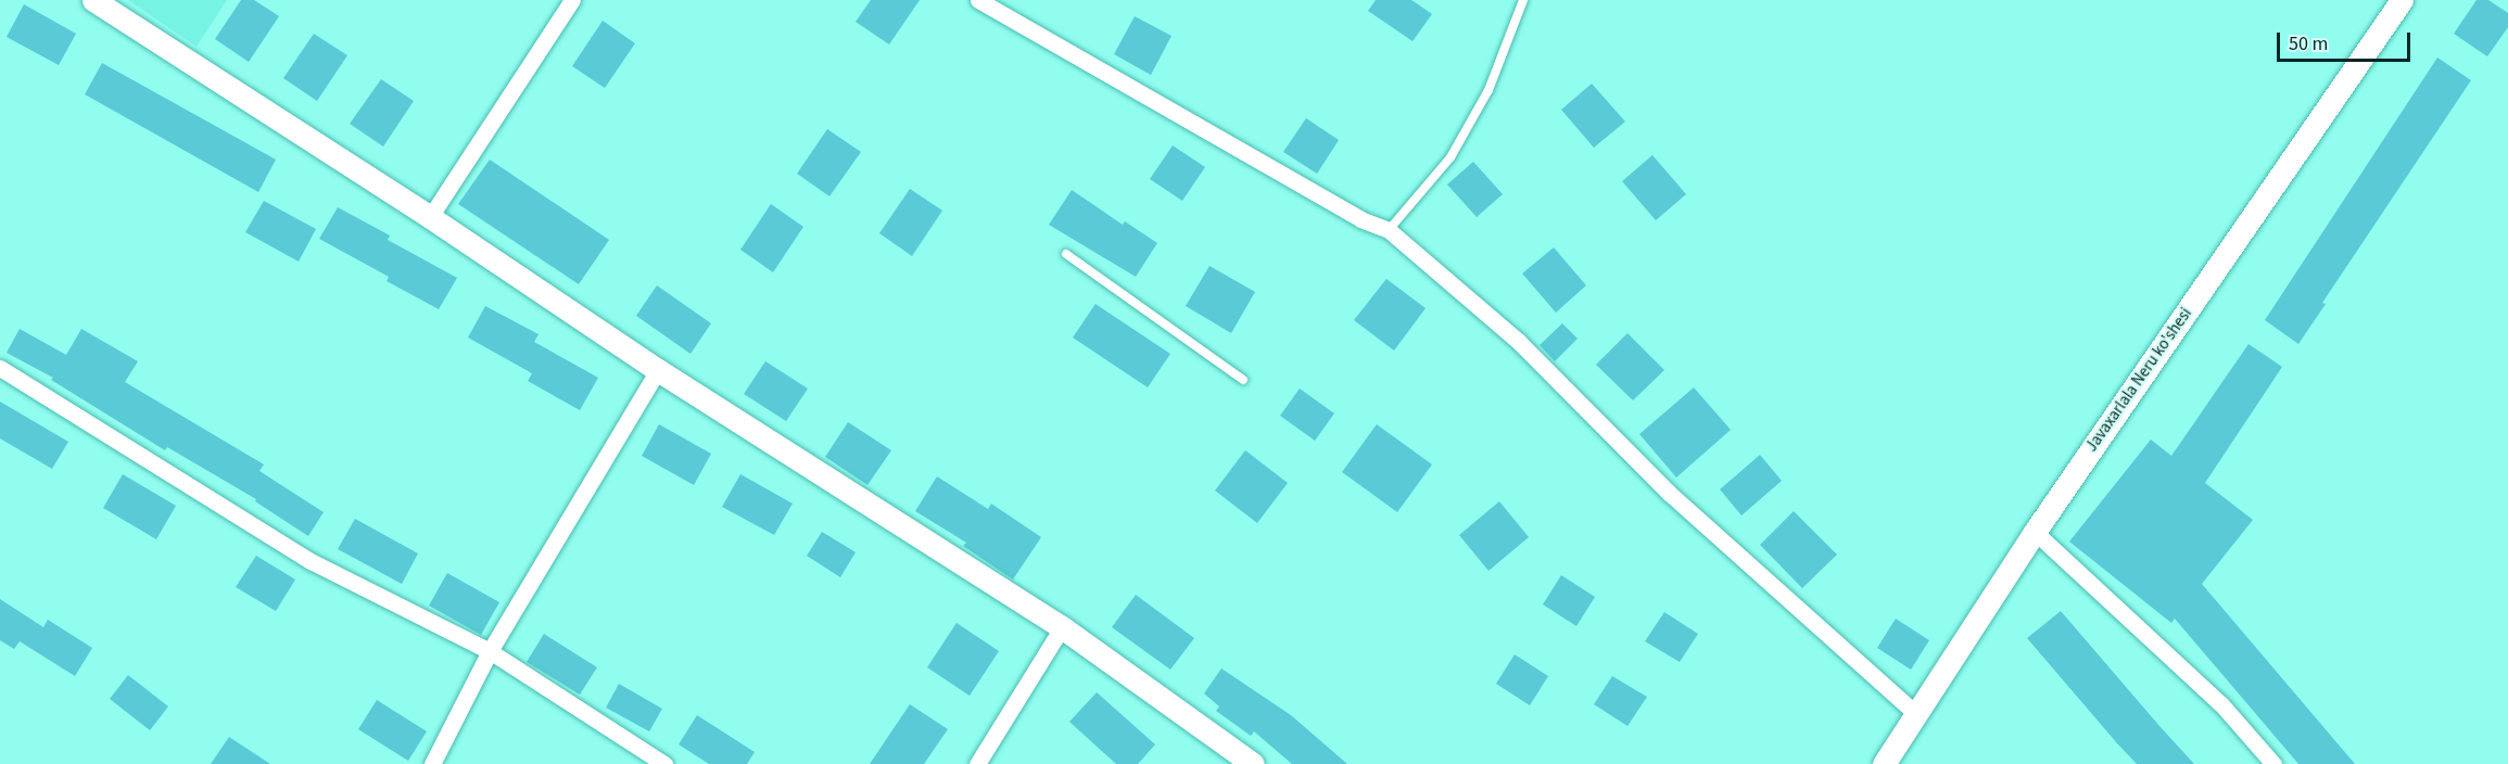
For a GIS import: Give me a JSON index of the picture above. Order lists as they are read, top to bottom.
{
  "streets": {
    "street": ["Javaxarlala Neru ko'shesi"]
  },
  "scale_bar": "50 m"
}
